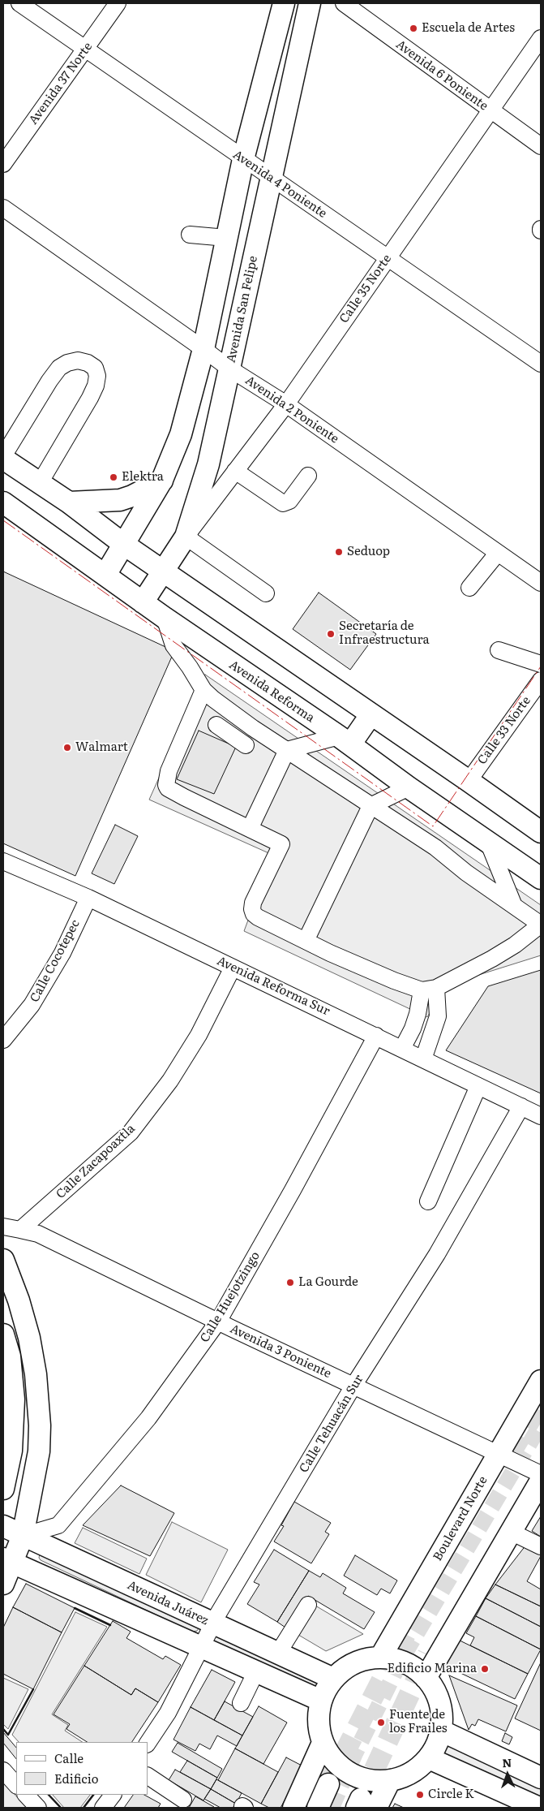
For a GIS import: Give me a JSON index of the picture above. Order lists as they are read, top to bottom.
{
  "streets": {
    "main road": [
      "Avenida San Felipe",
      "Avenida Reforma",
      "Boulevard Norte",
      "Avenida Juárez"
    ],
    "street": [
      "Avenida 6 Poniente",
      "Avenida 37 Norte",
      "Avenida 4 Poniente",
      "Calle 35 Norte",
      "Avenida 2 Poniente",
      "Calle 33 Norte",
      "Calle Cocotepec",
      "Avenida Reforma Sur",
      "Calle Zacapoaxtla",
      "Calle Huejotzingo",
      "Avenida 3 Poniente",
      "Calle Tehuacán Sur"
    ]
  },
  "crossings": [
    ["Avenida 6 Poniente", "Calle 35 Norte"],
    ["Avenida 37 Norte", "Avenida 4 Poniente"],
    ["Avenida 4 Poniente", "Calle 35 Norte"],
    ["Avenida 4 Poniente", "Avenida San Felipe"],
    ["Calle 35 Norte", "Avenida San Felipe"],
    ["Calle 35 Norte", "Avenida 2 Poniente"],
    ["Avenida San Felipe", "Avenida 2 Poniente"],
    ["Avenida San Felipe", "Avenida Reforma"],
    ["Calle Cocotepec", "Avenida Reforma Sur"],
    ["Avenida Reforma Sur", "Calle Zacapoaxtla"],
    ["Avenida Reforma Sur", "Calle Huejotzingo"],
    ["Avenida Reforma Sur", "Calle Tehuacán Sur"],
    ["Calle Zacapoaxtla", "Avenida 3 Poniente"],
    ["Calle Huejotzingo", "Avenida 3 Poniente"],
    ["Calle Huejotzingo", "Avenida Juárez"],
    ["Avenida 3 Poniente", "Calle Tehuacán Sur"],
    ["Avenida 3 Poniente", "Boulevard Norte"],
    ["Calle Tehuacán Sur", "Avenida Juárez"],
    ["Boulevard Norte", "Avenida Juárez"]
  ],
  "places": [
    "Escuela de Artes",
    "Elektra",
    "Seduop",
    "Secretaría de Infraestructura",
    "Walmart",
    "La Gourde",
    "Edificio Marina",
    "Fuente de los Frailes",
    "Circle K"
  ],
  "legend": ["Calle", "Edificio"],
  "north": "top"
}
